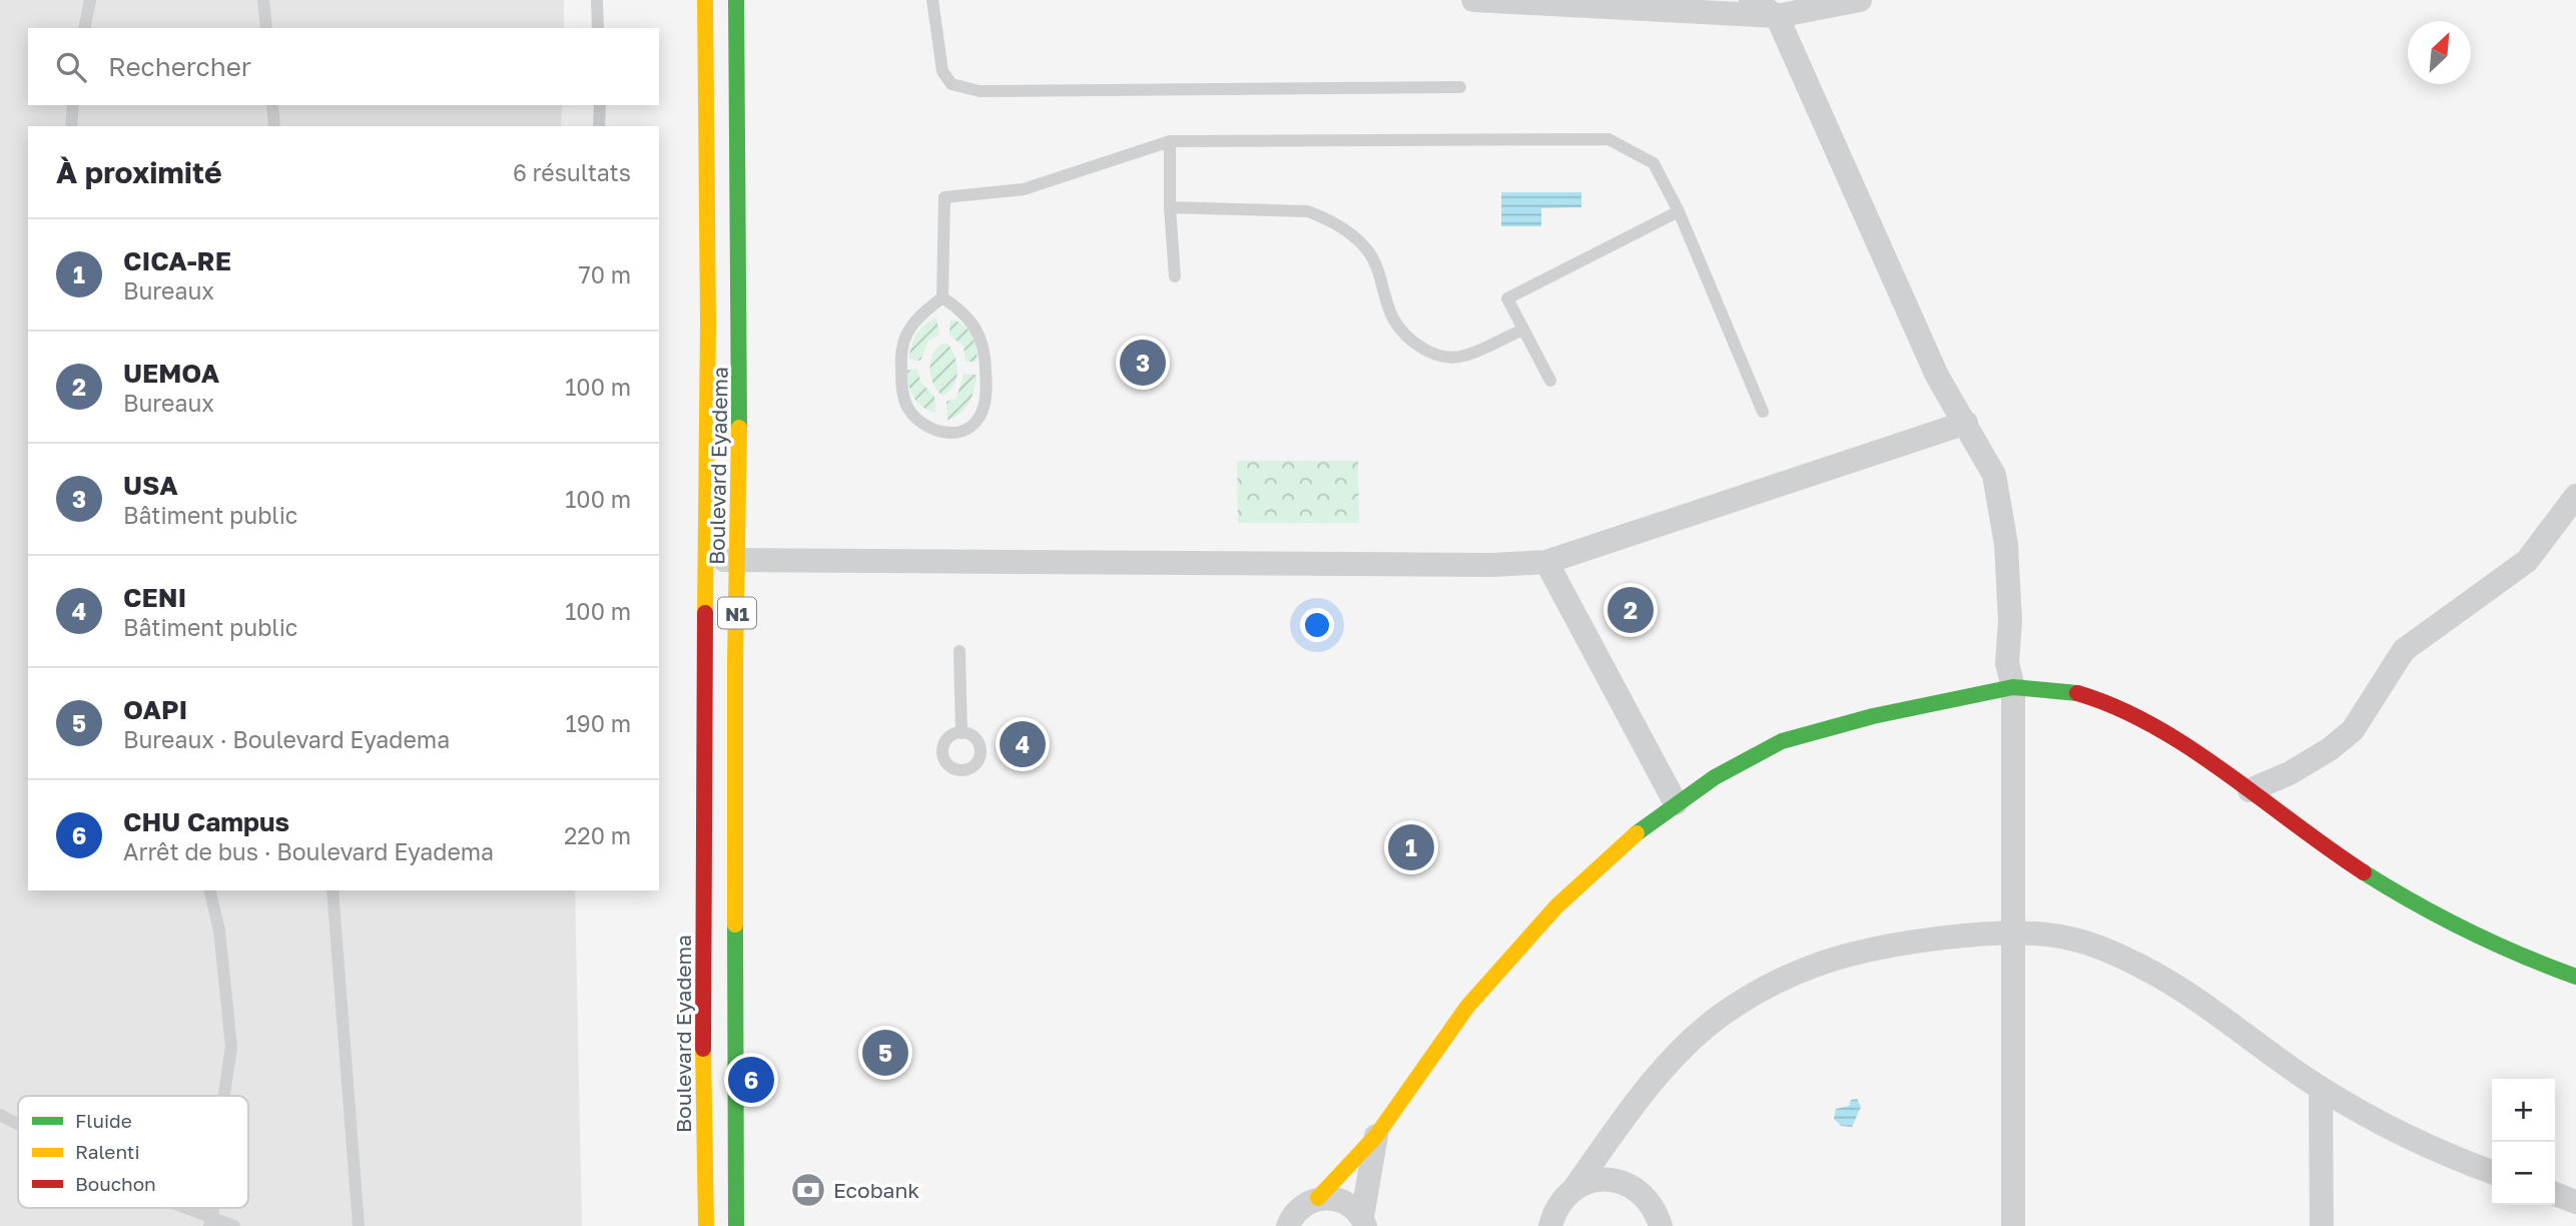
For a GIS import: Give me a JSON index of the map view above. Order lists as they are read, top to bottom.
{
  "streets": {
    "main road": ["Boulevard Eyadema", "N1"]
  },
  "places": {
    "bank": ["Ecobank"]
  },
  "legend": ["Fluide", "Ralenti", "Bouchon"],
  "north": "top right",
  "page": {
    "search": "Rechercher",
    "heading": ["À proximité", "6 résultats"],
    "list": [
      {
        "mark": "1",
        "name": "CICA-RE",
        "note": "Bureaux",
        "value": "70 m"
      },
      {
        "mark": "2",
        "name": "UEMOA",
        "note": "Bureaux",
        "value": "100 m"
      },
      {
        "mark": "3",
        "name": "USA",
        "note": "Bâtiment public",
        "value": "100 m"
      },
      {
        "mark": "4",
        "name": "CENI",
        "note": "Bâtiment public",
        "value": "100 m"
      },
      {
        "mark": "5",
        "name": "OAPI",
        "note": "Bureaux · Boulevard Eyadema",
        "value": "190 m"
      },
      {
        "mark": "6",
        "name": "CHU Campus",
        "note": "Arrêt de bus · Boulevard Eyadema",
        "value": "220 m"
      }
    ],
    "pins": [
      "3",
      "2",
      "4",
      "1",
      "5",
      "6"
    ],
    "map_buttons": ["+", "−"]
  }
}
